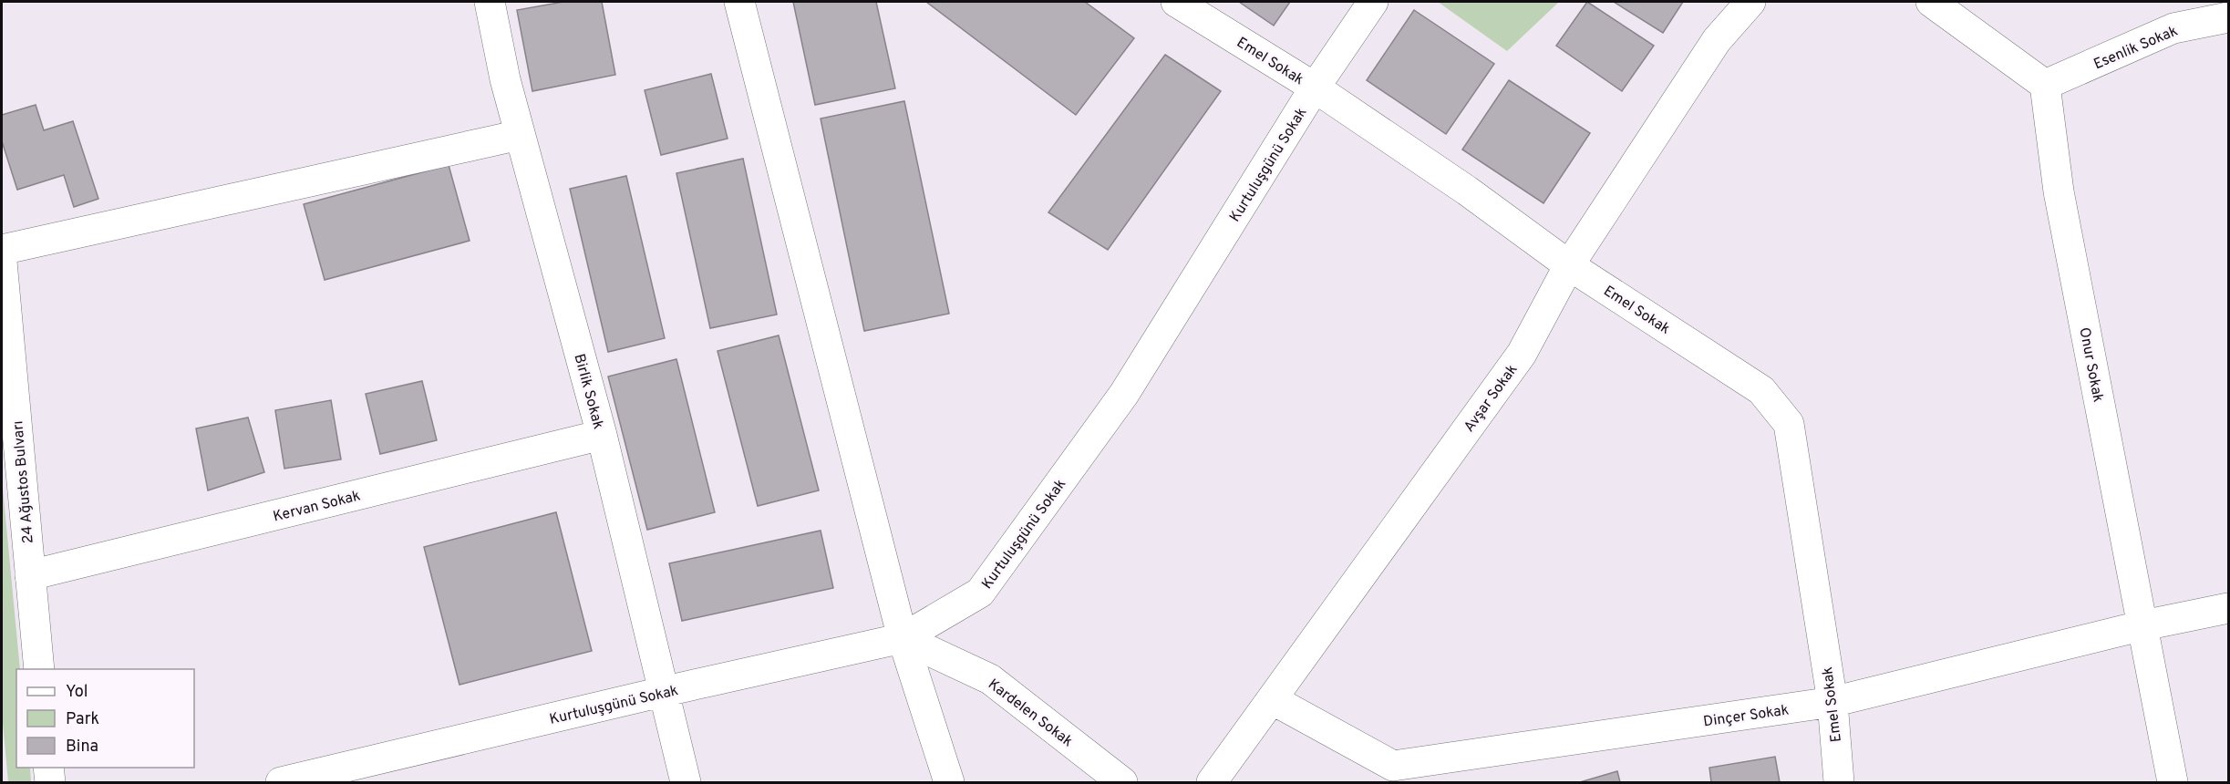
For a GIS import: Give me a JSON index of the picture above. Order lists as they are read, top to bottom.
{
  "streets": {
    "street": [
      "Esenlik Sokak",
      "Emel Sokak",
      "Kurtuluşgünü Sokak",
      "Onur Sokak",
      "Birlik Sokak",
      "Avşar Sokak",
      "24 Ağustos Bulvarı",
      "Kervan Sokak",
      "Kardelen Sokak",
      "Dinçer Sokak"
    ]
  },
  "crossings": [
    ["Esenlik Sokak", "Onur Sokak"],
    ["Emel Sokak", "Kurtuluşgünü Sokak"],
    ["Emel Sokak", "Avşar Sokak"],
    ["Emel Sokak", "Dinçer Sokak"],
    ["Kurtuluşgünü Sokak", "Birlik Sokak"],
    ["Kurtuluşgünü Sokak", "Kardelen Sokak"],
    ["Onur Sokak", "Dinçer Sokak"],
    ["Birlik Sokak", "Kervan Sokak"],
    ["Avşar Sokak", "Dinçer Sokak"],
    ["24 Ağustos Bulvarı", "Kervan Sokak"]
  ],
  "legend": ["Yol", "Park", "Bina"]
}
